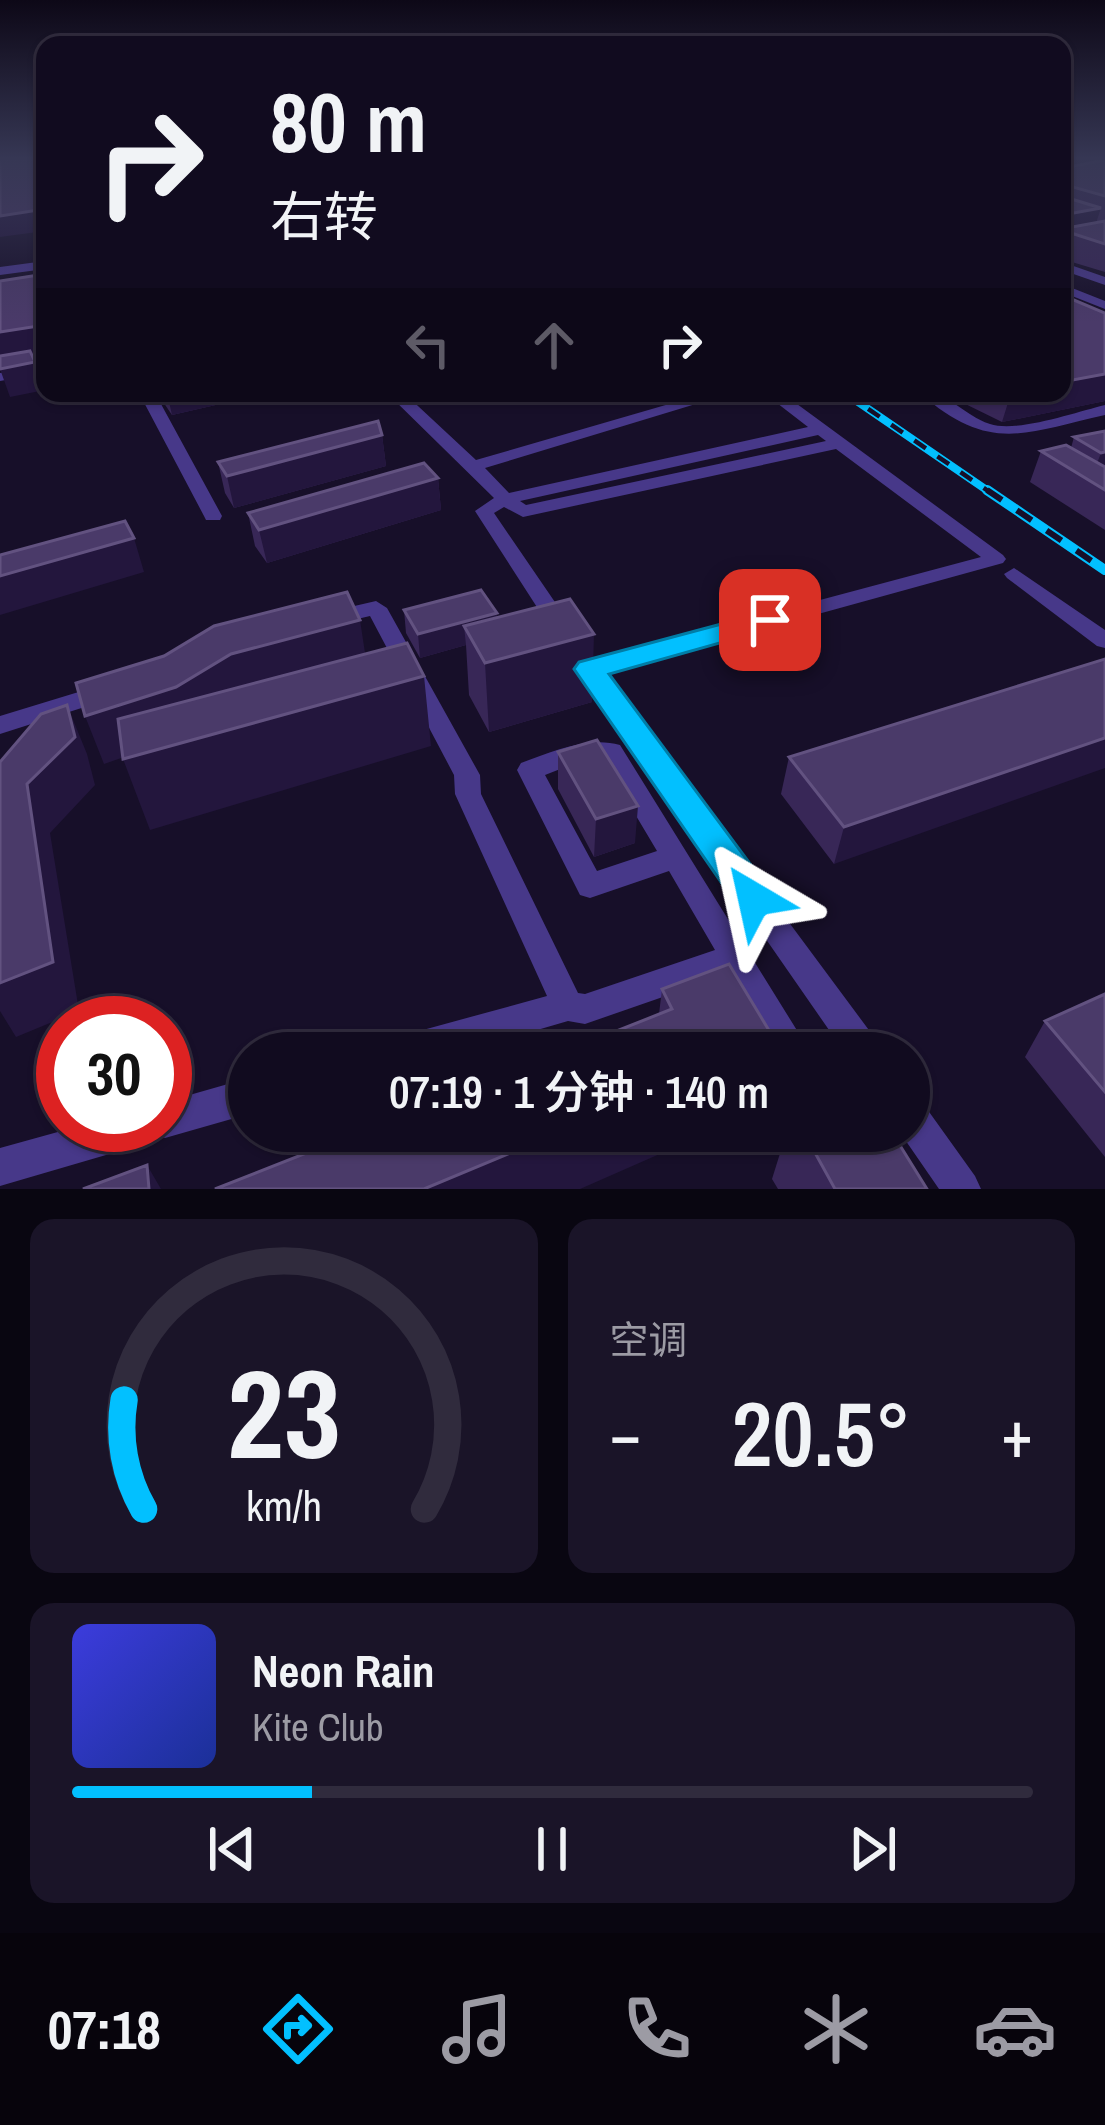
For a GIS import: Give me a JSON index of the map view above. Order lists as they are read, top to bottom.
{
  "page": {
    "turn": ["80 m", "右转"],
    "limit": "30",
    "trip": "07:19 · 1 分钟 · 140 m",
    "tile": "空调",
    "heat": ["−", "20.5°", "+"],
    "song": ["Neon Rain", "Kite Club"],
    "tabs": "07:18",
    "gauge": ["23", "km/h"]
  }
}
